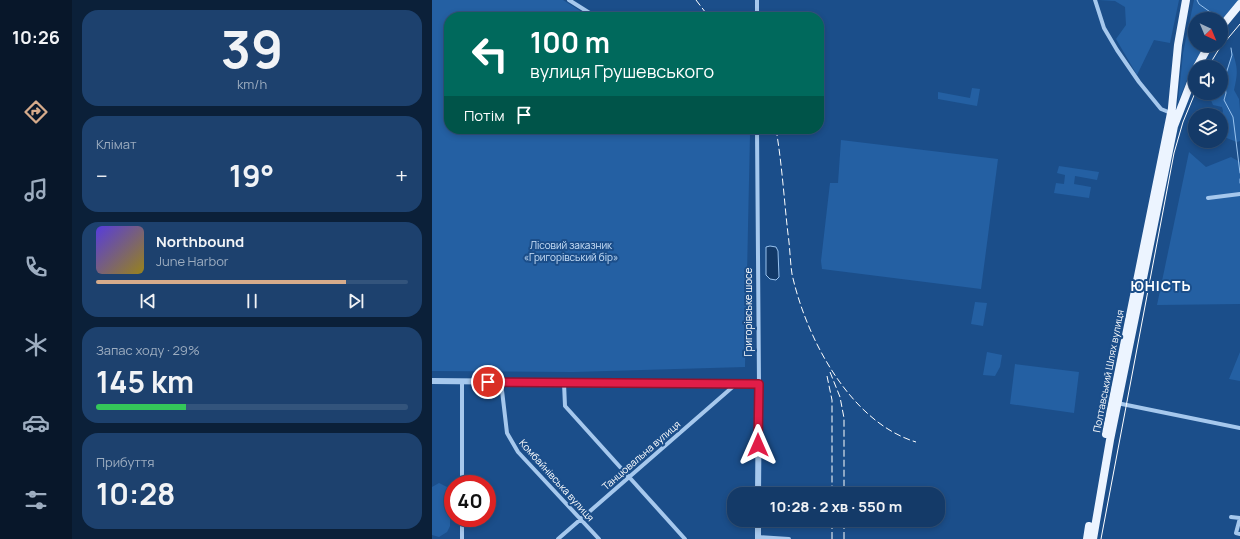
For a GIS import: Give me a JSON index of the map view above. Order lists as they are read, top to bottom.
{
  "streets": {
    "main road": ["Полтавський Шлях вулиця"],
    "street": ["Григорівське шосе", "Танцювальна вулиця", "Комбайнівська вулиця"]
  },
  "crossings": [
    ["Танцювальна вулиця", "Комбайнівська вулиця"]
  ],
  "districts": ["ЮНІСТЬ"],
  "parks": ["Лісовий заказник «Григорівський бір»"],
  "north": "bottom right",
  "page": {
    "tabs": "10:26",
    "tile": [
      ["39", "km/h"],
      "Клімат",
      ["Запас ходу · 29%", "145 km"],
      ["Прибуття", "10:28"]
    ],
    "turn": ["100 m", "вулиця Грушевського"],
    "then": "Потім",
    "heat": ["−", "19°", "+"],
    "song": ["Northbound", "June Harbor"],
    "limit": "40",
    "trip": "10:28 · 2 хв · 550 m"
  }
}
